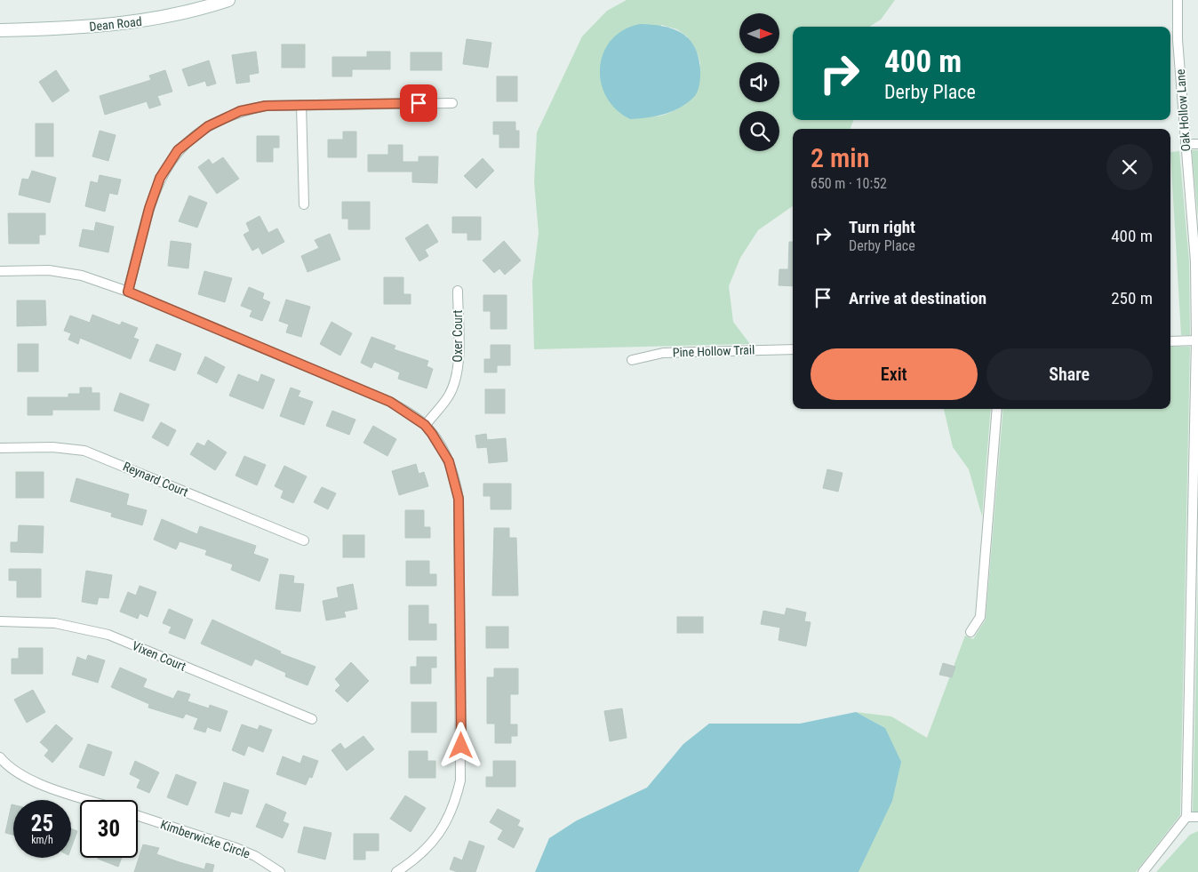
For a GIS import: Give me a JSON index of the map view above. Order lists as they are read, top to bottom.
{
  "streets": {
    "main road": ["Dean Road"],
    "street": [
      "Oak Hollow Lane",
      "Oxer Court",
      "Pine Hollow Trail",
      "Reynard Court",
      "Vixen Court",
      "Kimberwicke Circle"
    ]
  },
  "north": "right",
  "page": {
    "turn": ["400 m", "Derby Place"],
    "heading": ["2 min", "650 m · 10:52"],
    "list": [
      {
        "name": "Turn right",
        "note": "Derby Place",
        "value": "400 m"
      },
      {
        "name": "Arrive at destination",
        "value": "250 m"
      }
    ],
    "buttons": ["Exit", "Share"],
    "speed": "25 km/h",
    "limit": "30"
  }
}
